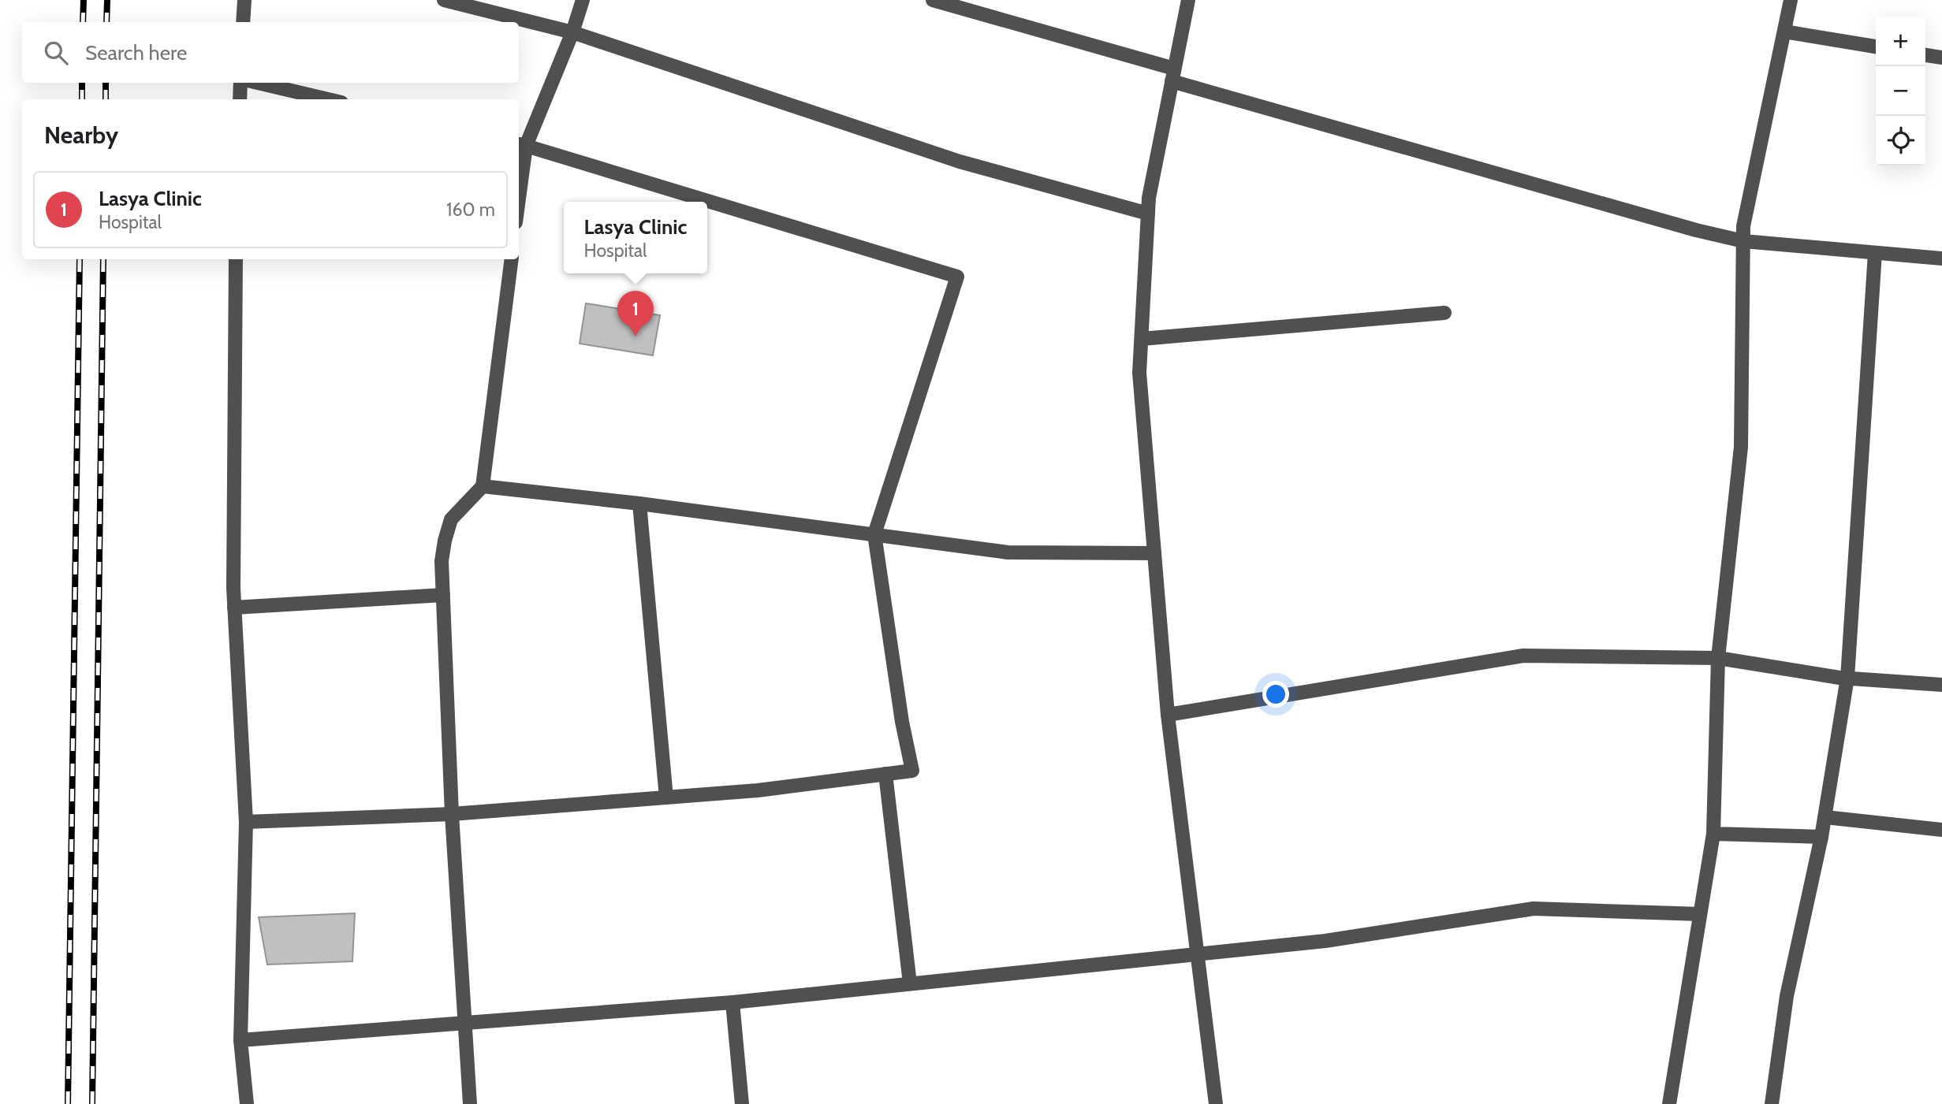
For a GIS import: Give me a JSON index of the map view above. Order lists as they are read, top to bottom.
{
  "page": {
    "map_buttons": ["+", "−"],
    "search": "Search here",
    "heading": "Nearby",
    "list": [
      {
        "mark": "1",
        "name": "Lasya Clinic",
        "note": "Hospital",
        "value": "160 m"
      }
    ],
    "popup": ["Lasya Clinic", "Hospital"],
    "pins": "1"
  }
}
